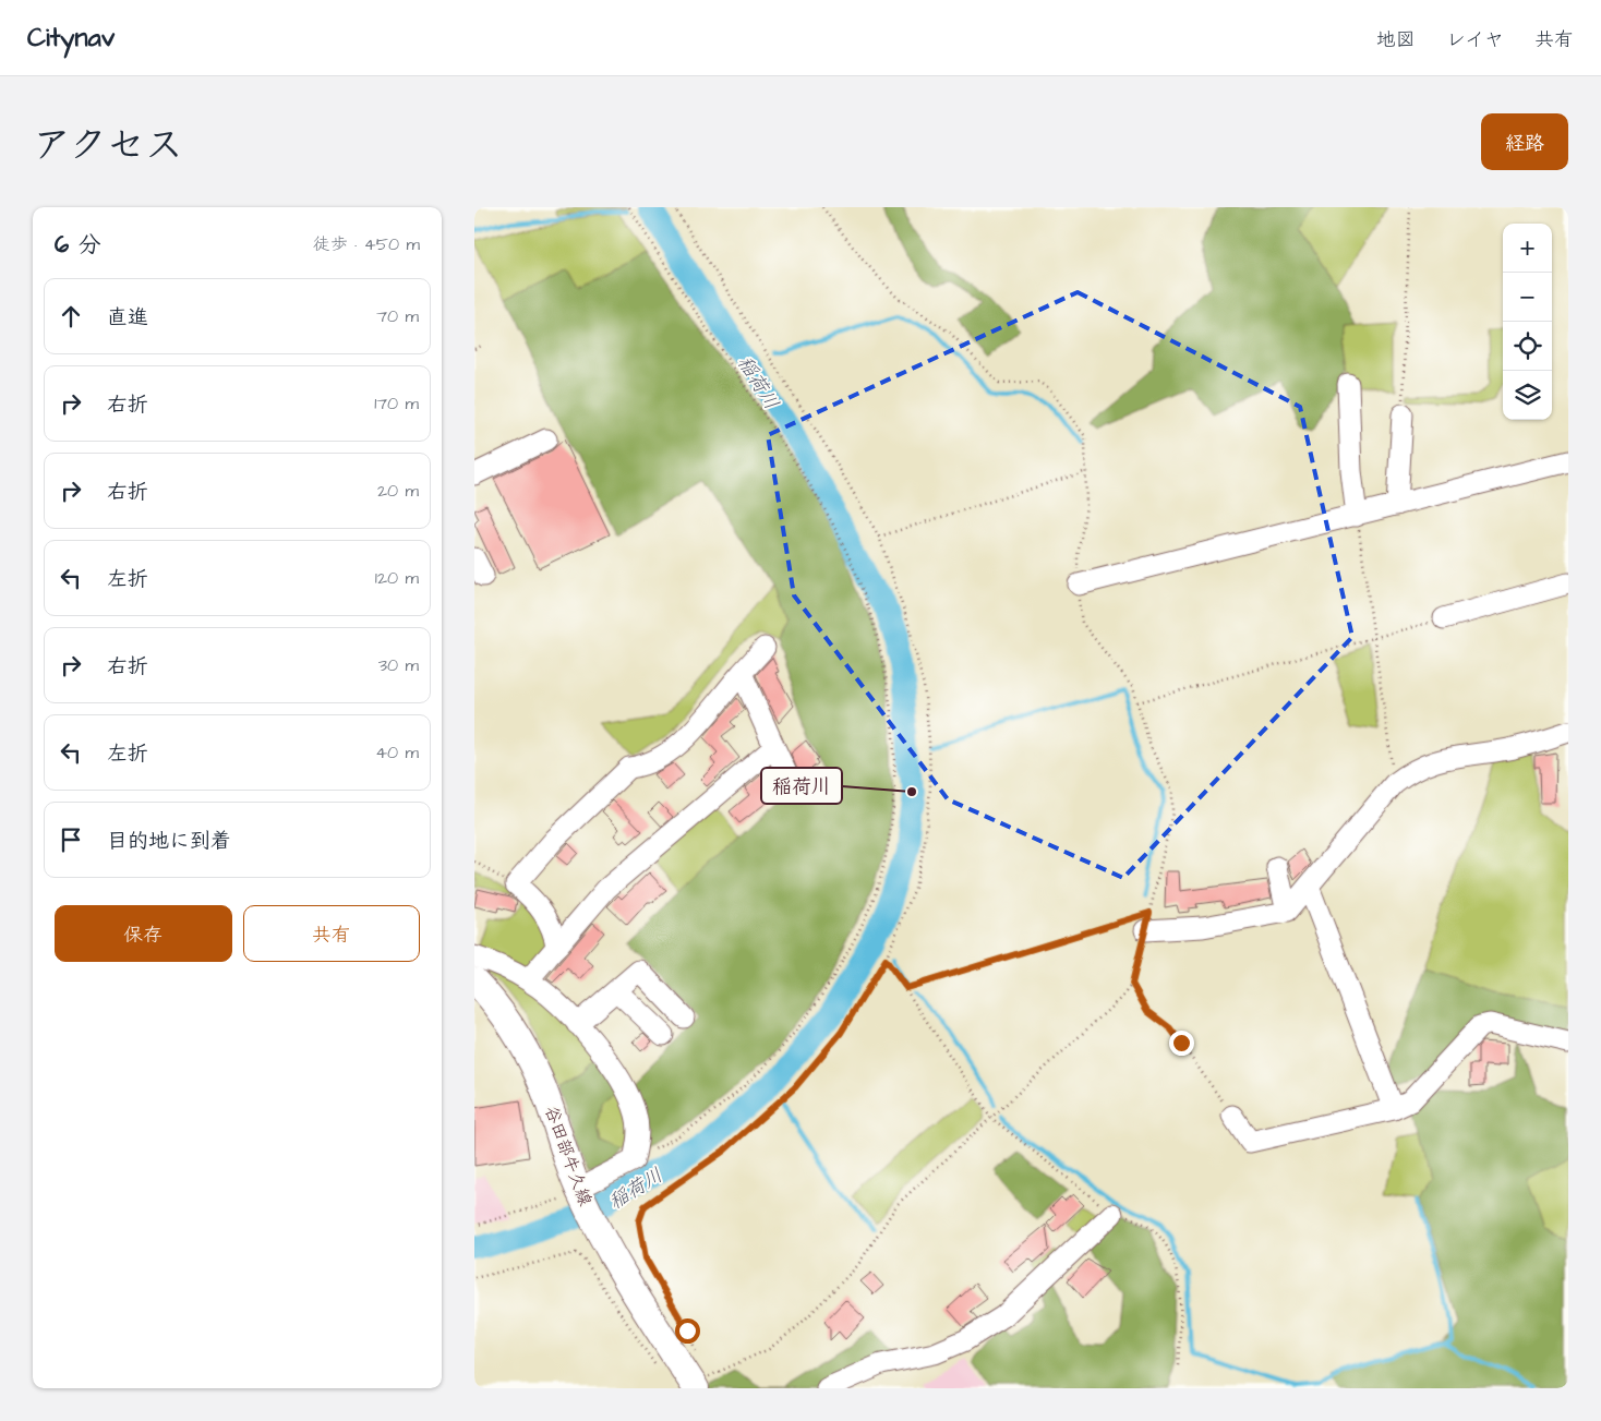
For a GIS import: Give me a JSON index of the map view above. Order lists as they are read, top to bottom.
{
  "streets": {
    "main road": ["谷田部牛久線"]
  },
  "water": ["稲荷川"],
  "places": ["稲荷川"],
  "page": {
    "header": "Citynav",
    "nav": ["地図", "レイヤ", "共有"],
    "title": "アクセス",
    "buttons": [
      "経路",
      ["保存", "共有"]
    ],
    "heading": ["6 分", "徒歩 · 450 m"],
    "map_buttons": ["+", "−"],
    "list": [
      ["直進", "70 m"],
      ["右折", "170 m"],
      ["右折", "20 m"],
      ["左折", "120 m"],
      ["右折", "30 m"],
      ["左折", "40 m"],
      "目的地に到着"
    ]
  }
}
